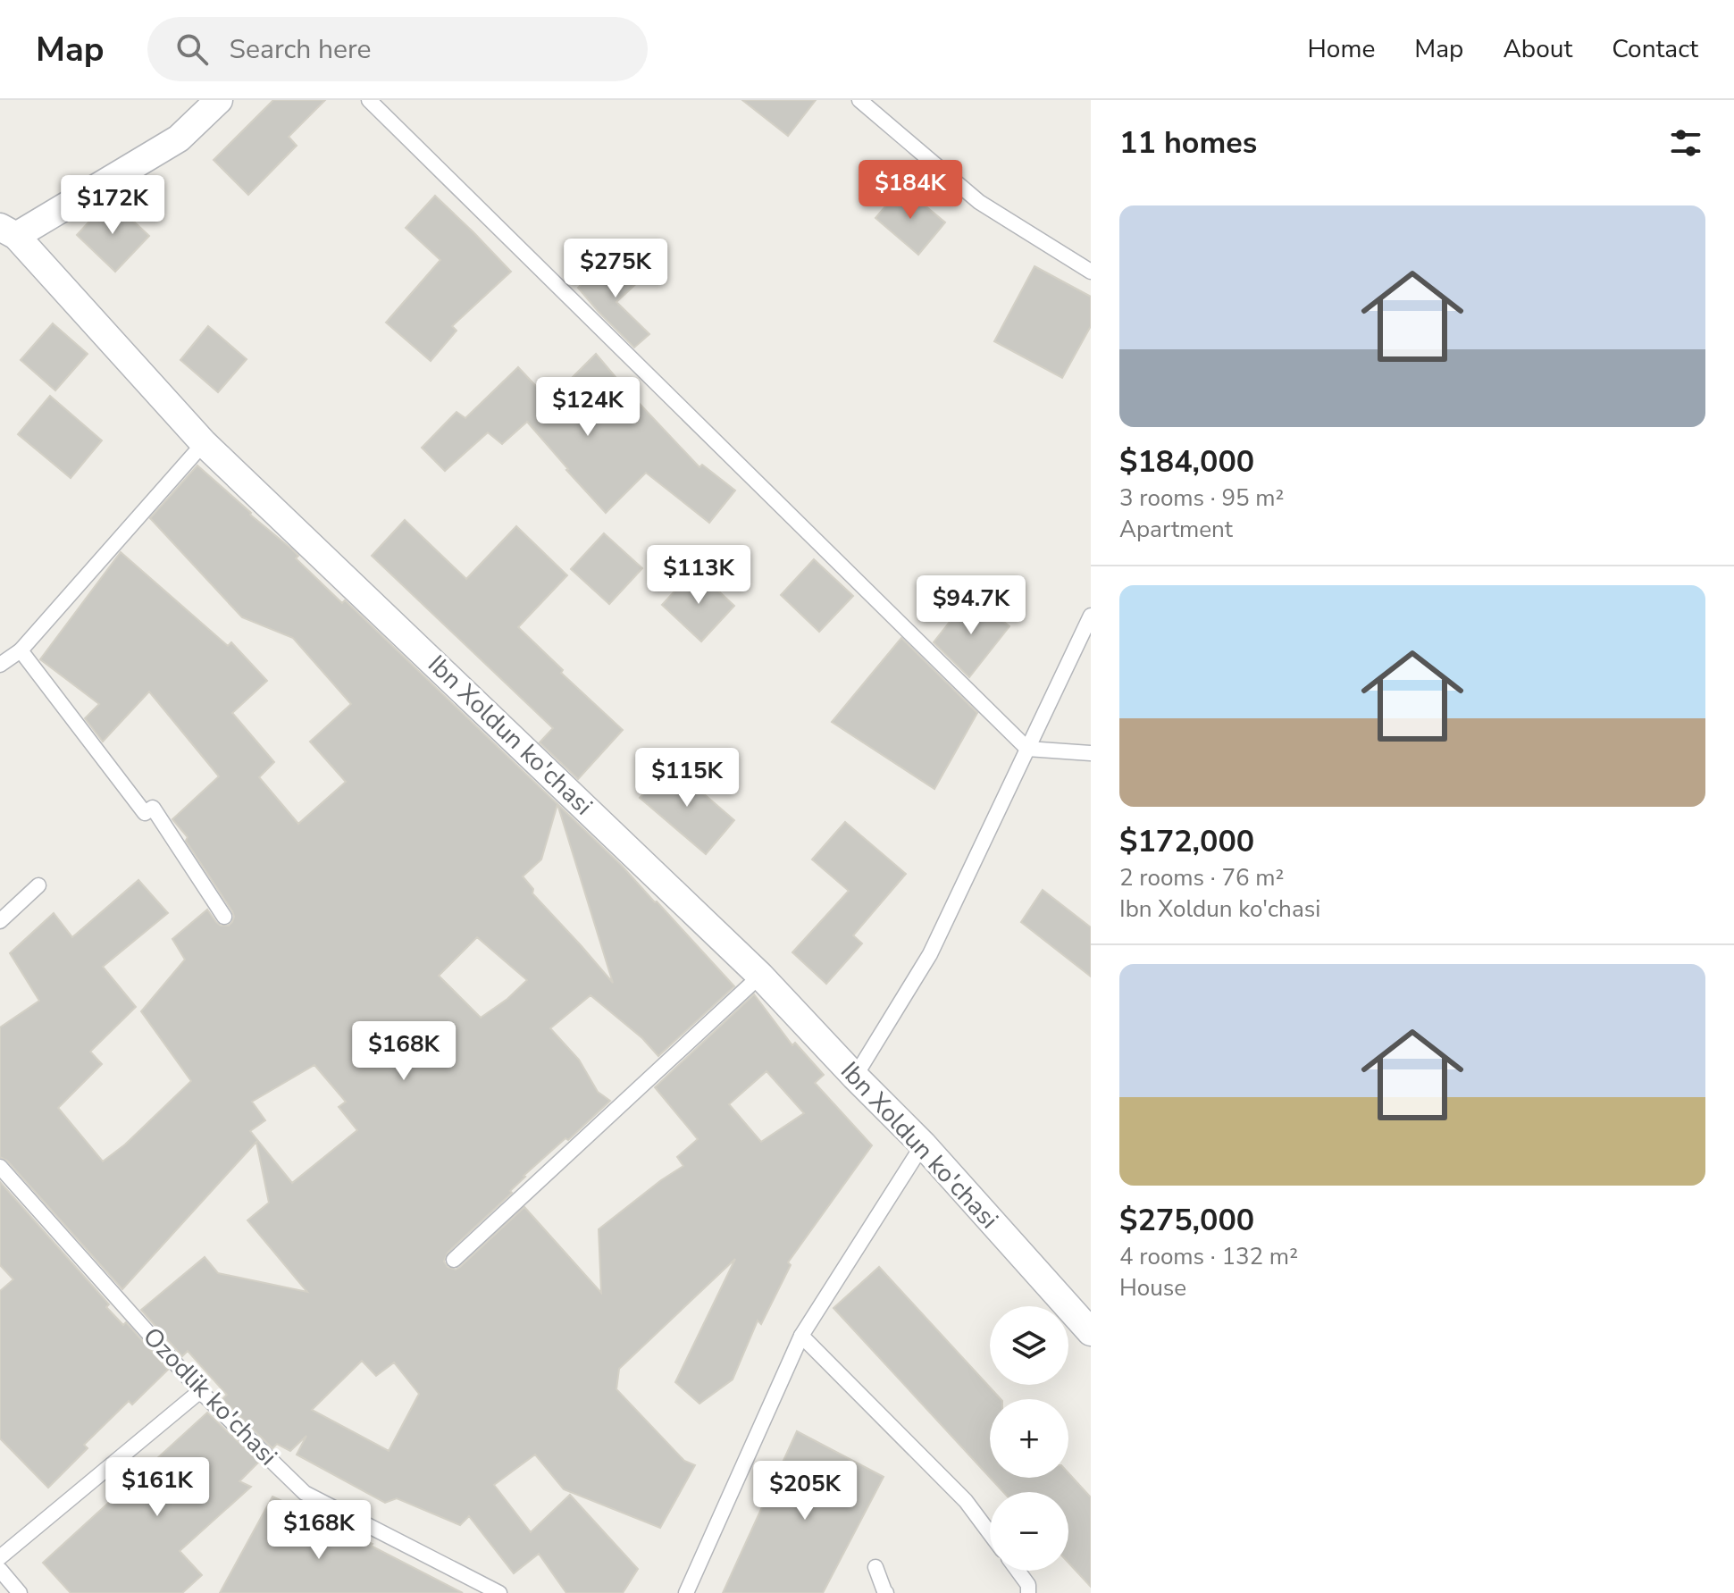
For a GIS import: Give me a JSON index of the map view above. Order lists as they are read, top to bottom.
{
  "streets": {
    "street": ["Ibn Xoldun ko'chasi"],
    "lane": ["Ozodlik ko'chasi"]
  },
  "page": {
    "header": "Map",
    "search": "Search here",
    "nav": [
      "Home",
      "Map",
      "About",
      "Contact"
    ],
    "heading": "11 homes",
    "price": [
      "$184K",
      "$172K",
      "$275K",
      "$124K",
      "$113K",
      "$94.7K",
      "$115K",
      "$168K",
      "$161K",
      "$205K",
      "$168K"
    ],
    "list": [
      {
        "name": "$184,000",
        "note": "3 rooms · 95 m² · Apartment"
      },
      {
        "name": "$172,000",
        "note": "2 rooms · 76 m² · Ibn Xoldun ko'chasi"
      },
      {
        "name": "$275,000",
        "note": "4 rooms · 132 m² · House"
      }
    ],
    "map_buttons": ["+", "−"]
  }
}
